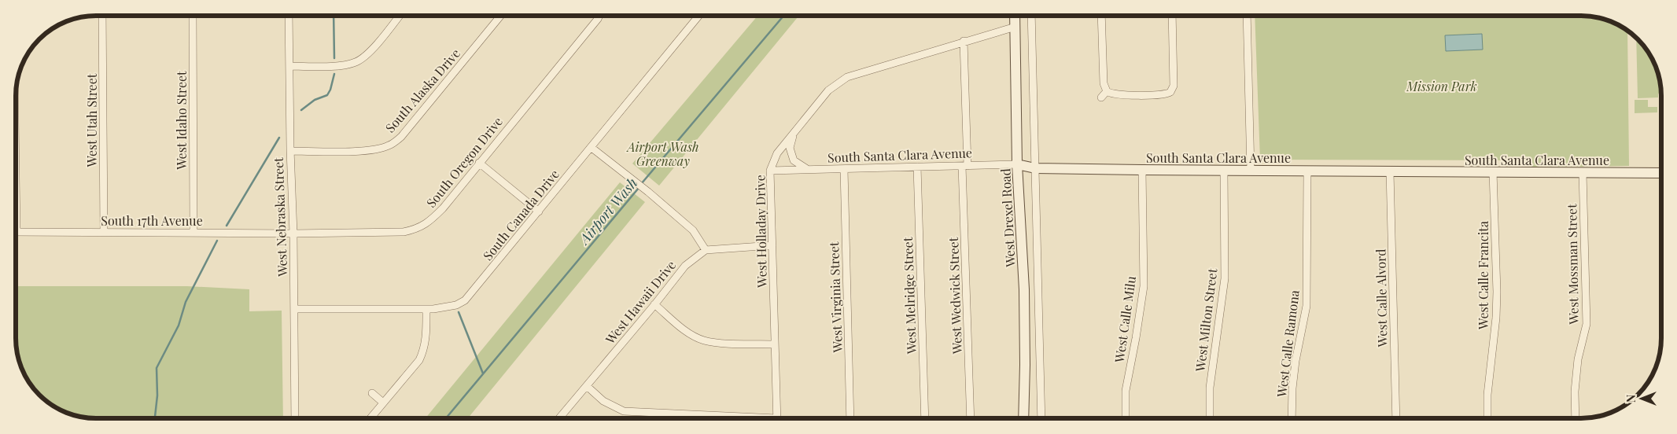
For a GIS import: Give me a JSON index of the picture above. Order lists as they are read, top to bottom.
{
  "streets": {
    "street": [
      "South Alaska Drive",
      "West Utah Street",
      "West Idaho Street",
      "South Santa Clara Avenue",
      "South Oregon Drive",
      "South Canada Drive",
      "West Nebraska Street",
      "West Drexel Road",
      "South 17th Avenue",
      "West Holladay Drive",
      "West Mossman Street",
      "West Calle Francita",
      "West Melridge Street",
      "West Wedwick Street",
      "West Virginia Street",
      "West Calle Alvord",
      "West Hawaii Drive",
      "West Calle Milu",
      "West Milton Street",
      "West Calle Ramona"
    ]
  },
  "crossings": [
    ["South Alaska Drive", "West Nebraska Street"],
    ["West Utah Street", "South 17th Avenue"],
    ["West Idaho Street", "South 17th Avenue"],
    ["South Santa Clara Avenue", "West Drexel Road"],
    ["South Santa Clara Avenue", "West Holladay Drive"],
    ["South Santa Clara Avenue", "West Mossman Street"],
    ["South Santa Clara Avenue", "West Calle Francita"],
    ["South Santa Clara Avenue", "West Melridge Street"],
    ["South Santa Clara Avenue", "West Wedwick Street"],
    ["South Santa Clara Avenue", "West Virginia Street"],
    ["South Santa Clara Avenue", "West Calle Alvord"],
    ["South Santa Clara Avenue", "West Calle Milu"],
    ["South Santa Clara Avenue", "West Milton Street"],
    ["South Santa Clara Avenue", "West Calle Ramona"],
    ["South Oregon Drive", "West Nebraska Street"],
    ["South Oregon Drive", "South 17th Avenue"],
    ["South Canada Drive", "West Nebraska Street"],
    ["West Nebraska Street", "South 17th Avenue"],
    ["West Drexel Road", "West Holladay Drive"],
    ["West Holladay Drive", "West Wedwick Street"]
  ],
  "water": ["Airport Wash"],
  "parks": ["Mission Park", "Airport Wash Greenway"],
  "north": "left"
}
